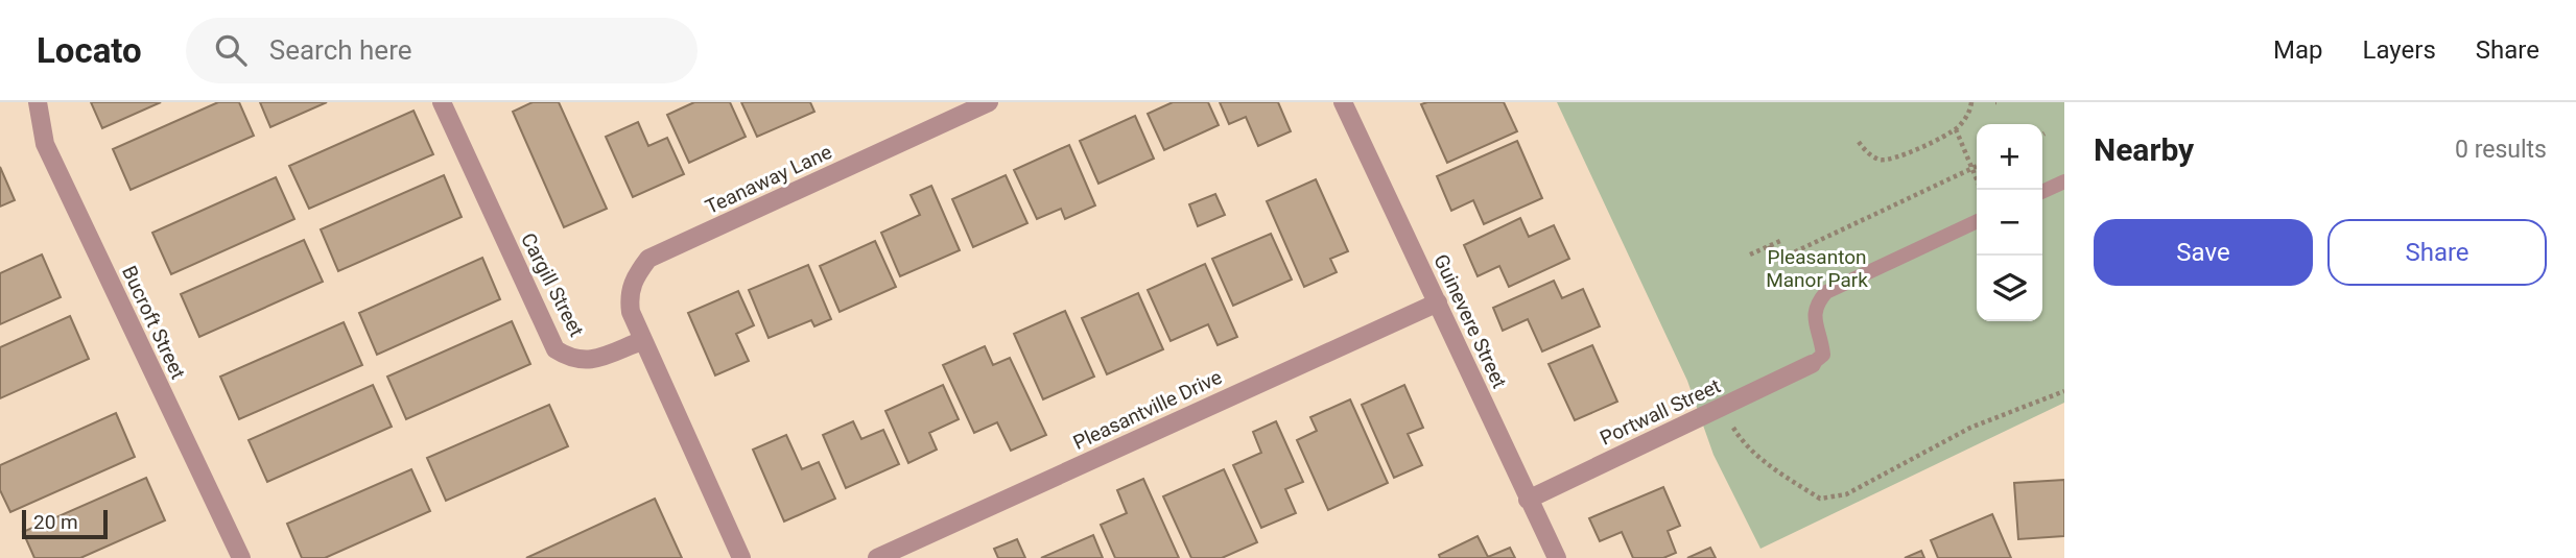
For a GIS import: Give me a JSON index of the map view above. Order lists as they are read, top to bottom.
{
  "streets": {
    "street": [
      "Teanaway Lane",
      "Cargill Street",
      "Guinevere Street",
      "Bucroft Street",
      "Pleasantville Drive",
      "Portwall Street"
    ]
  },
  "crossings": [
    ["Teanaway Lane", "Cargill Street"],
    ["Guinevere Street", "Pleasantville Drive"],
    ["Guinevere Street", "Portwall Street"]
  ],
  "parks": ["Pleasanton Manor Park"],
  "scale_bar": "20 m",
  "page": {
    "header": "Locato",
    "search": "Search here",
    "nav": ["Map", "Layers", "Share"],
    "heading": ["Nearby", "0 results"],
    "map_buttons": ["+", "−"],
    "buttons": ["Save", "Share"],
    "scale": "20 m"
  }
}
